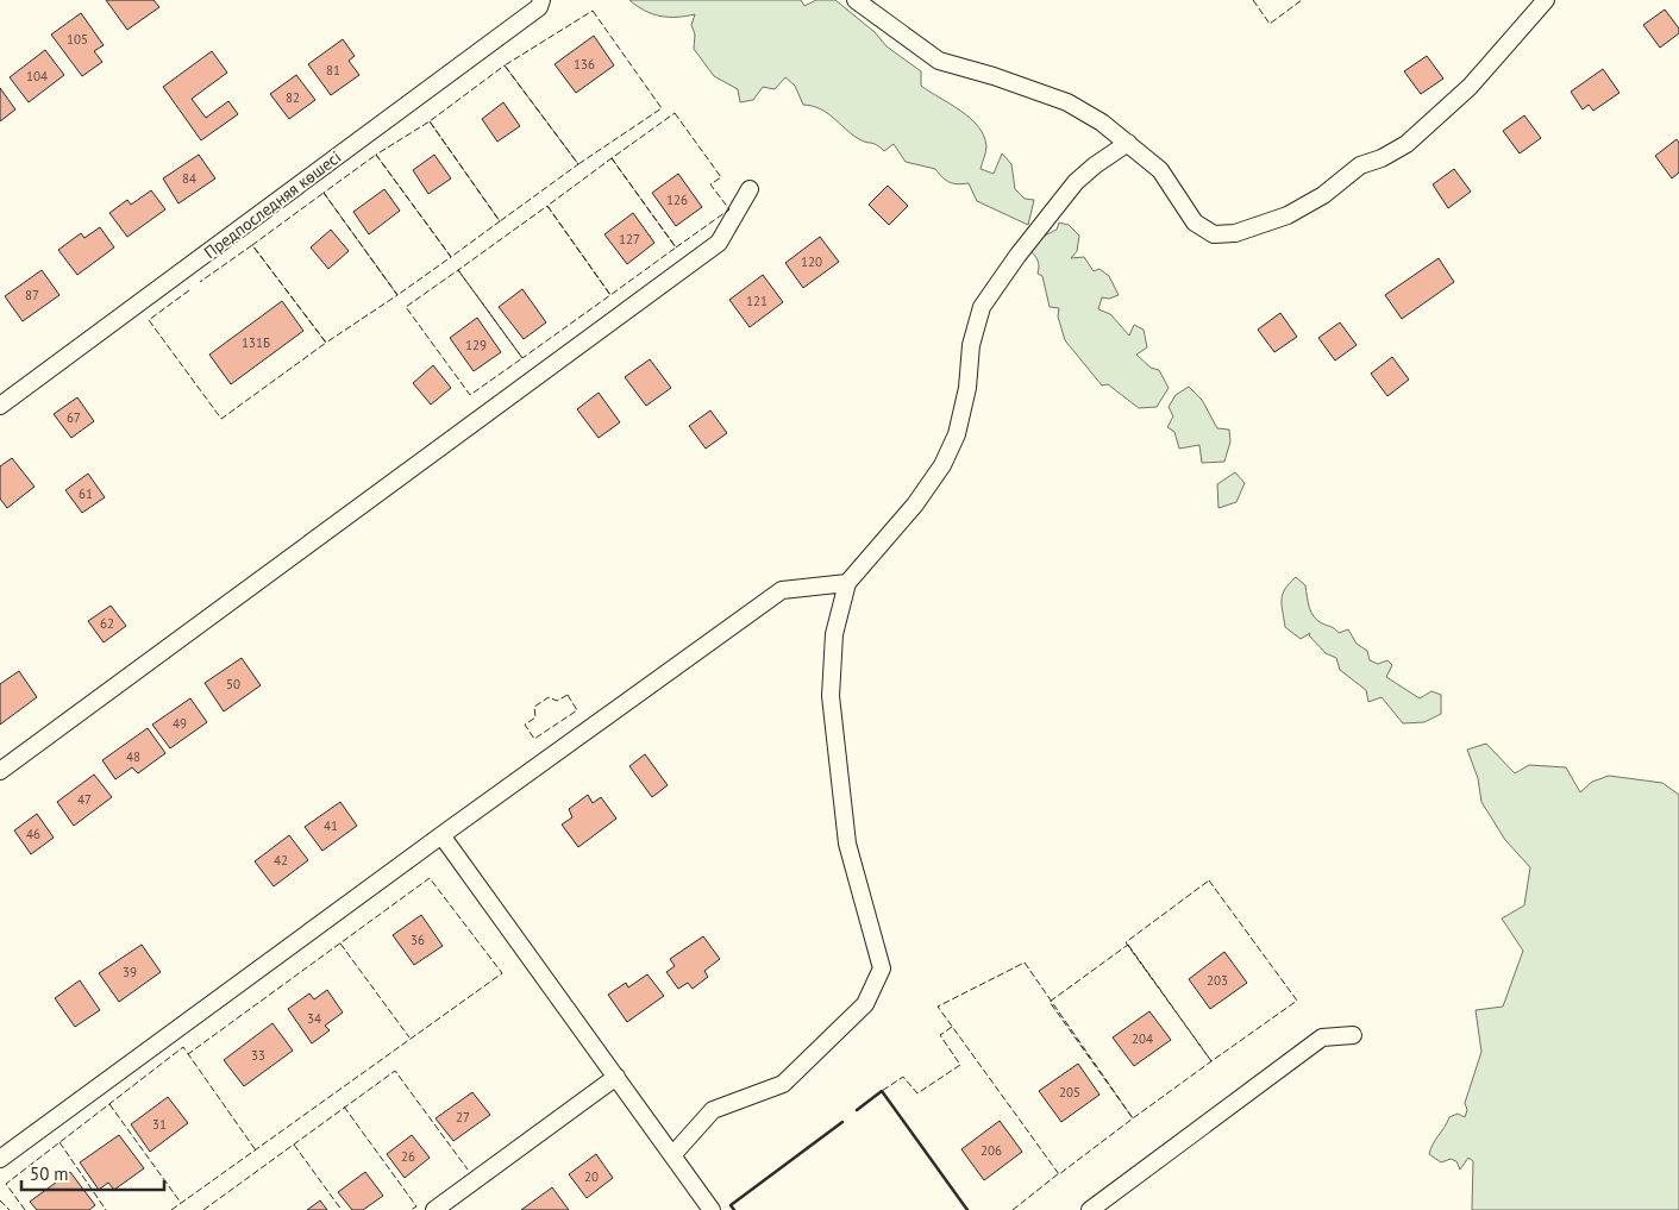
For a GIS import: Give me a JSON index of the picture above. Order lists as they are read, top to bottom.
{
  "streets": {
    "street": ["Предпоследняя көшесі"]
  },
  "house_numbers": [
    "105",
    "136",
    "81",
    "104",
    "82",
    "84",
    "126",
    "127",
    "120",
    "87",
    "121",
    "131Б",
    "129",
    "67",
    "61",
    "62",
    "50",
    "49",
    "48",
    "47",
    "41",
    "46",
    "42",
    "36",
    "39",
    "203",
    "34",
    "204",
    "33",
    "205",
    "27",
    "31",
    "206",
    "26",
    "20"
  ],
  "scale_bar": "50 m"
}
